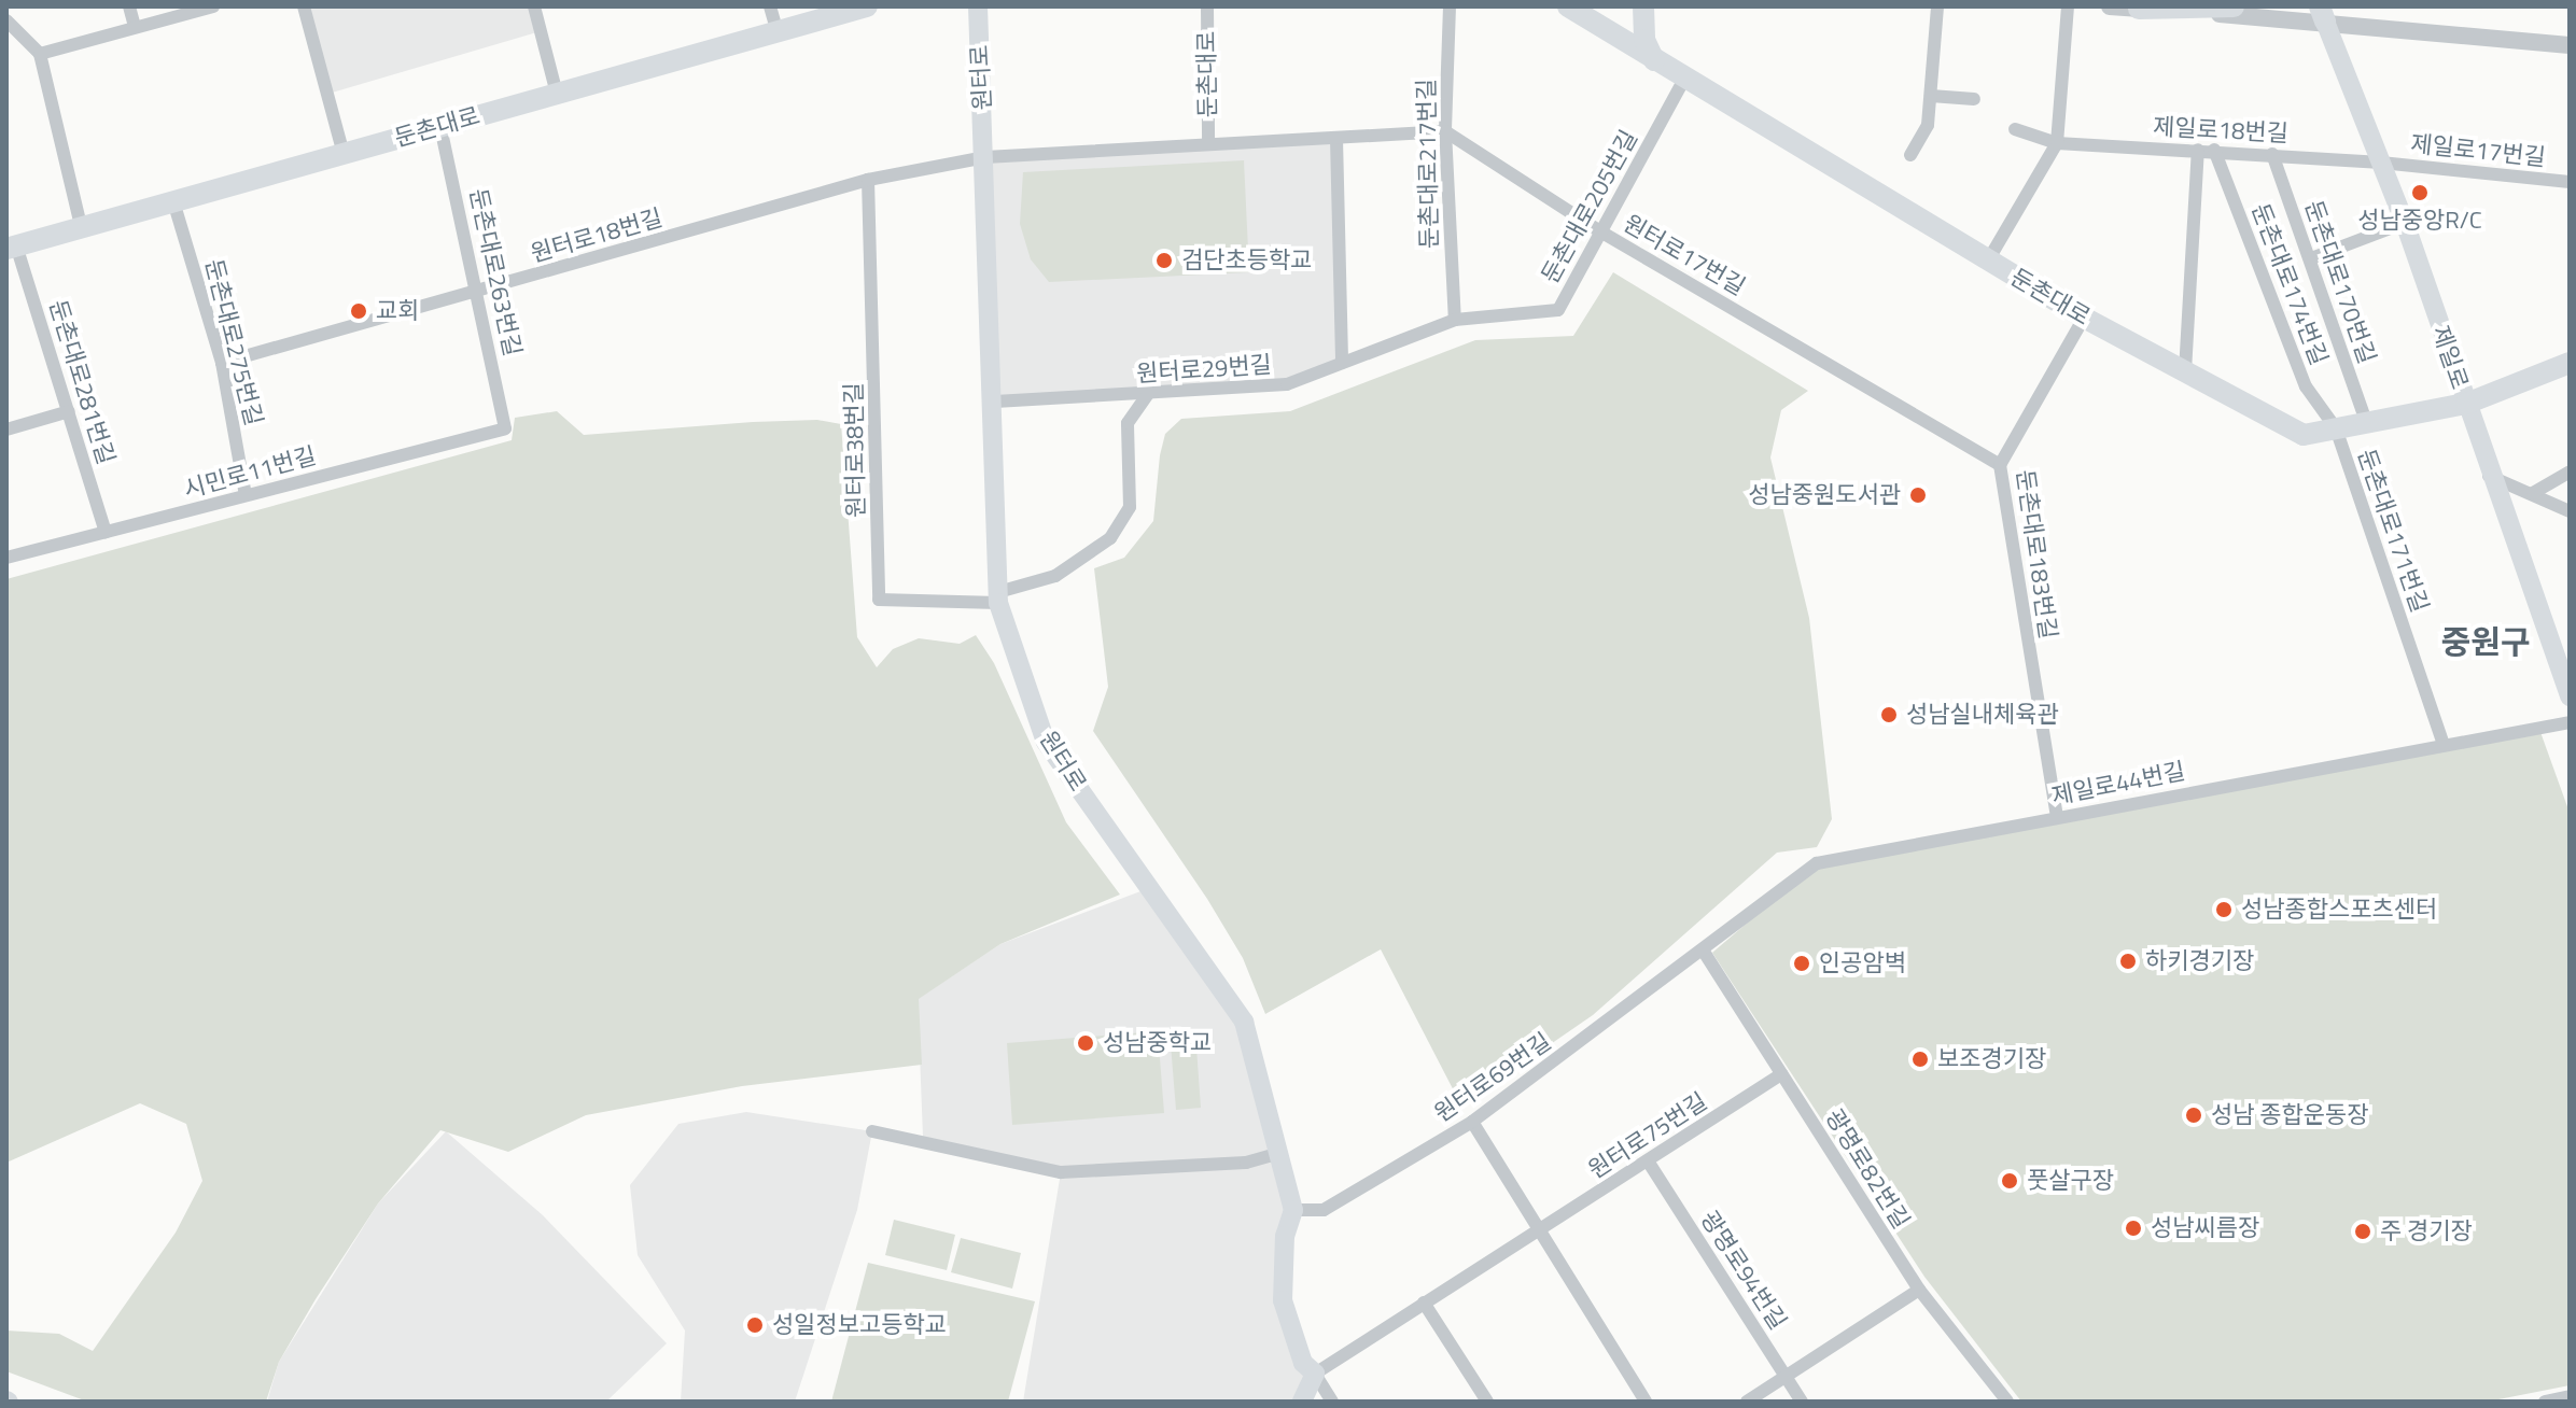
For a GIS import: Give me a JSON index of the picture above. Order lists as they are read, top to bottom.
{
  "streets": {
    "main road": ["둔촌대로", "원터로", "제일로"],
    "street": [
      "제일로18번길",
      "제일로17번길",
      "둔촌대로217번길",
      "둔촌대로205번길",
      "원터로18번길",
      "원터로17번길",
      "둔촌대로263번길",
      "둔촌대로170번길",
      "둔촌대로174번길",
      "둔촌대로275번길",
      "원터로29번길",
      "둔촌대로281번길",
      "원터로38번길",
      "시민로11번길",
      "둔촌대로171번길",
      "둔촌대로183번길",
      "제일로44번길",
      "원터로69번길",
      "원터로75번길",
      "광명로82번길",
      "광명로94번길"
    ]
  },
  "crossings": [
    ["둔촌대로", "둔촌대로205번길"],
    ["둔촌대로", "둔촌대로263번길"],
    ["둔촌대로", "둔촌대로170번길"],
    ["둔촌대로", "둔촌대로174번길"],
    ["둔촌대로", "둔촌대로275번길"],
    ["둔촌대로", "제일로"],
    ["둔촌대로", "둔촌대로281번길"],
    ["둔촌대로", "둔촌대로171번길"],
    ["둔촌대로", "둔촌대로183번길"],
    ["원터로", "원터로18번길"],
    ["원터로", "원터로29번길"],
    ["원터로", "원터로38번길"],
    ["원터로", "원터로69번길"],
    ["원터로", "원터로75번길"],
    ["제일로18번길", "제일로17번길"],
    ["제일로18번길", "둔촌대로170번길"],
    ["제일로18번길", "둔촌대로174번길"],
    ["제일로18번길", "제일로"],
    ["제일로17번길", "제일로"],
    ["둔촌대로217번길", "둔촌대로205번길"],
    ["둔촌대로217번길", "원터로17번길"],
    ["둔촌대로217번길", "원터로29번길"],
    ["둔촌대로205번길", "원터로17번길"],
    ["둔촌대로205번길", "원터로29번길"],
    ["원터로18번길", "둔촌대로263번길"],
    ["원터로18번길", "둔촌대로275번길"],
    ["원터로18번길", "원터로38번길"],
    ["원터로17번길", "둔촌대로183번길"],
    ["둔촌대로263번길", "시민로11번길"],
    ["둔촌대로174번길", "둔촌대로171번길"],
    ["둔촌대로275번길", "시민로11번길"],
    ["둔촌대로281번길", "시민로11번길"],
    ["둔촌대로171번길", "제일로44번길"],
    ["둔촌대로183번길", "제일로44번길"],
    ["제일로44번길", "원터로69번길"],
    ["제일로44번길", "광명로82번길"],
    ["원터로69번길", "광명로82번길"],
    ["원터로75번길", "광명로82번길"],
    ["원터로75번길", "광명로94번길"]
  ],
  "districts": ["중원구"],
  "places": [
    "성남중앙R/C",
    "검단초등학교",
    "교회",
    "성남중원도서관",
    "성남실내체육관",
    "성남종합스포츠센터",
    "하키경기장",
    "인공암벽",
    "성남중학교",
    "보조경기장",
    "성남 종합운동장",
    "풋살구장",
    "성남씨름장",
    "주 경기장",
    "성일정보고등학교"
  ]
}
